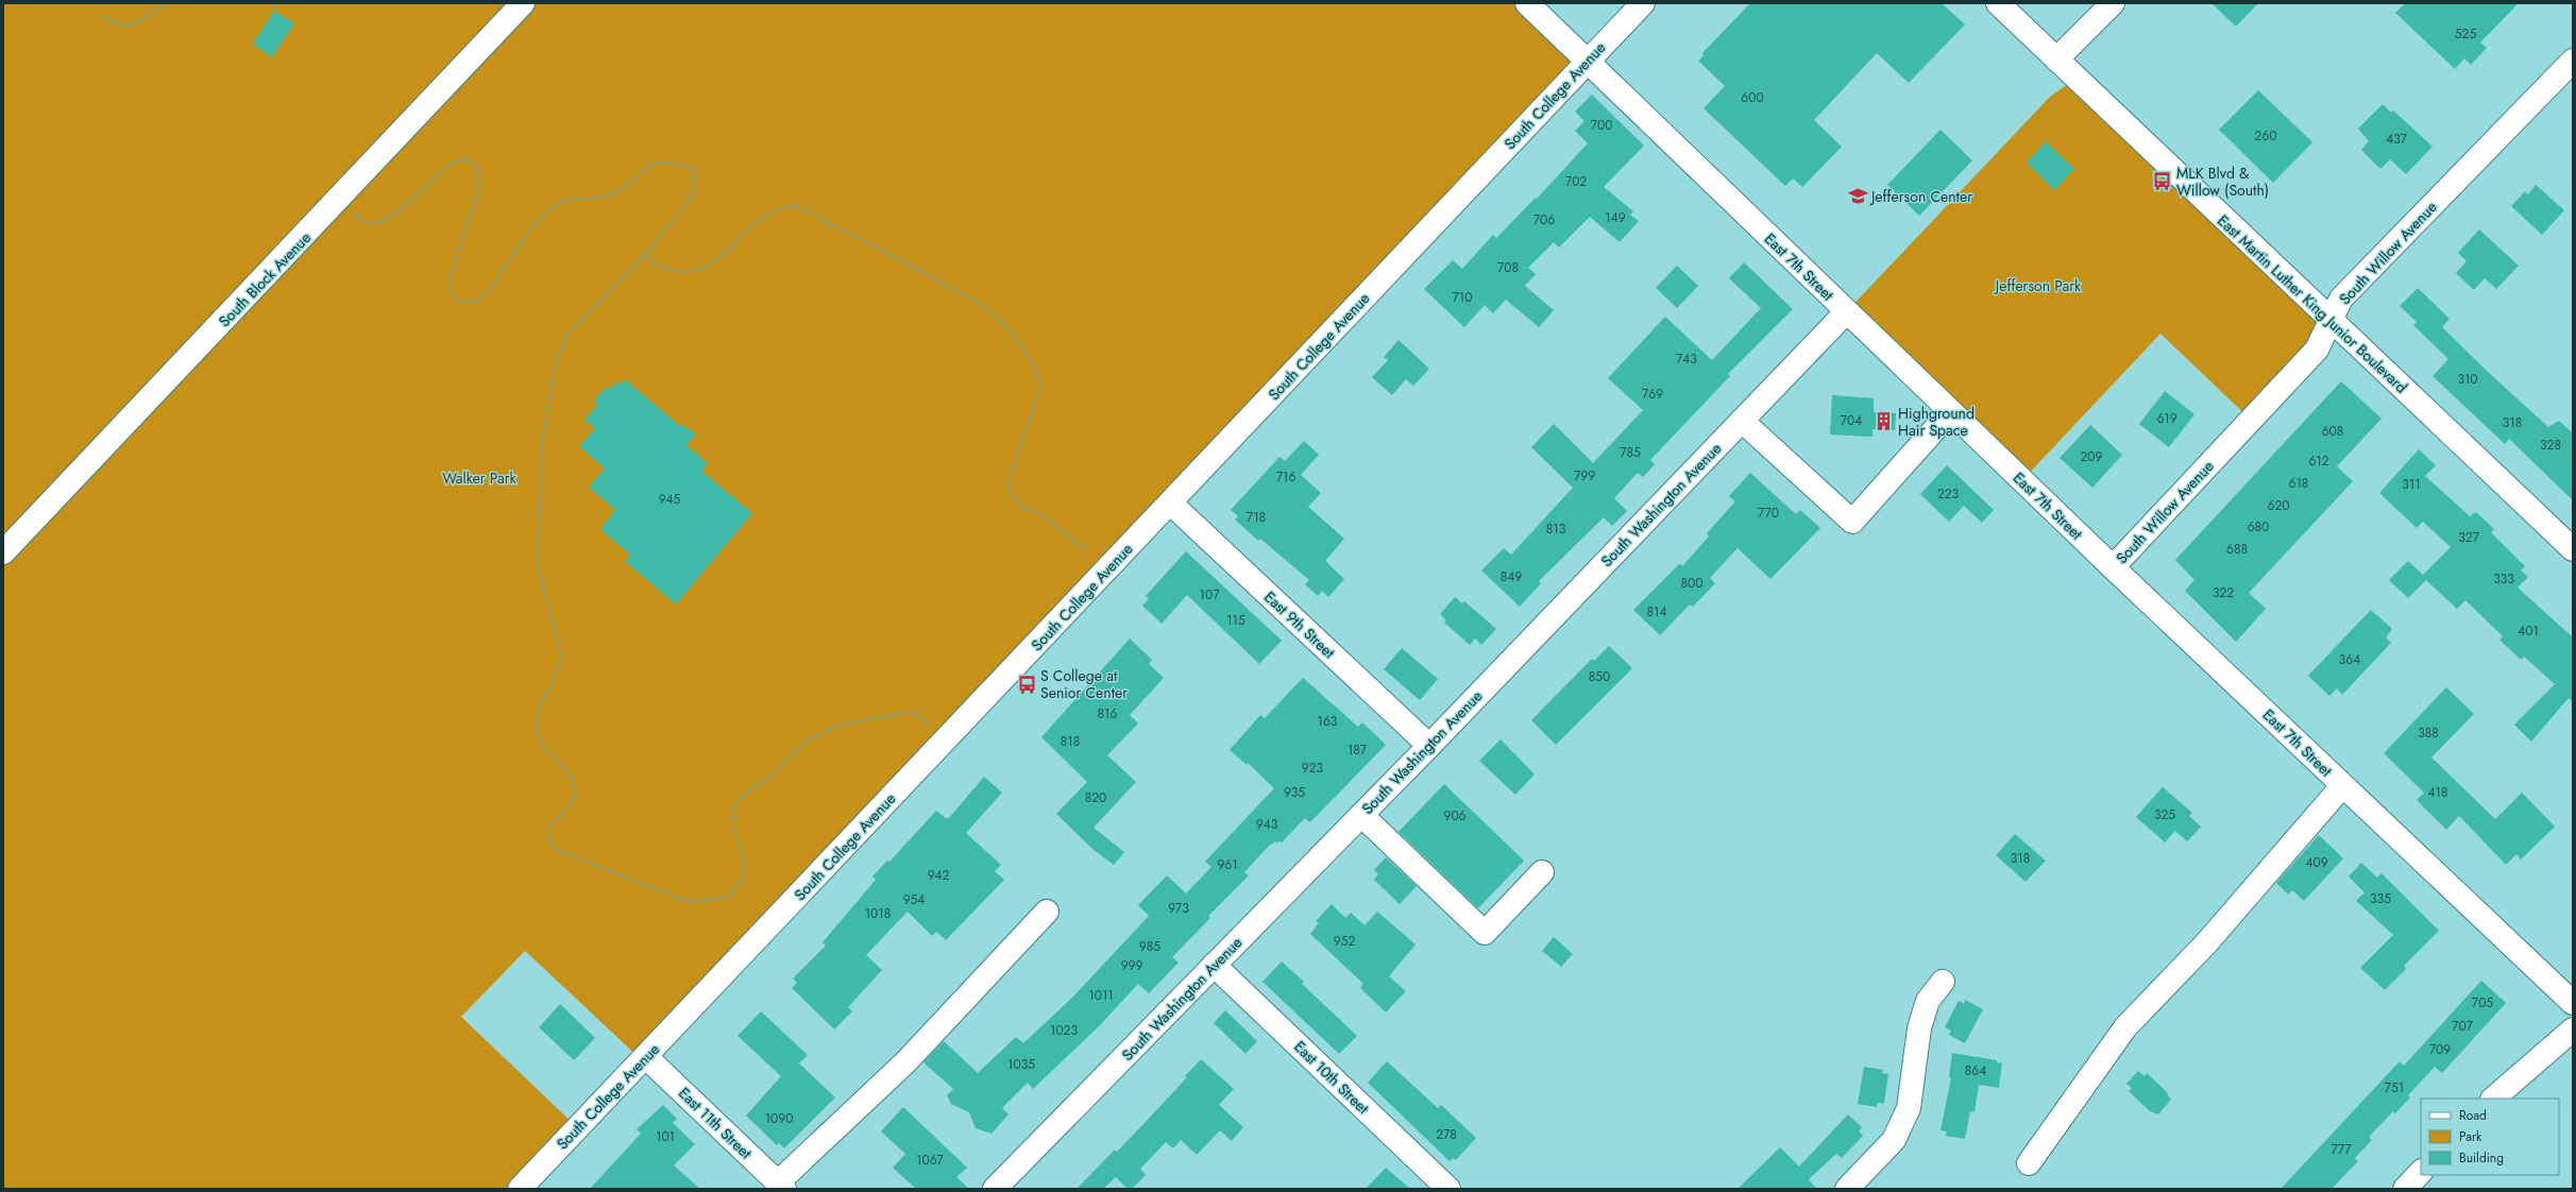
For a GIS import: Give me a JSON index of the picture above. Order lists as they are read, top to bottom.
{
  "streets": {
    "street": [
      "South College Avenue",
      "South Willow Avenue",
      "East 7th Street",
      "South Block Avenue",
      "East Martin Luther King Junior Boulevard",
      "South Washington Avenue",
      "East 9th Street",
      "East 10th Street",
      "East 11th Street"
    ]
  },
  "crossings": [
    ["South College Avenue", "East 7th Street"],
    ["South College Avenue", "East 9th Street"],
    ["South College Avenue", "East 11th Street"],
    ["South Willow Avenue", "East 7th Street"],
    ["South Willow Avenue", "East Martin Luther King Junior Boulevard"],
    ["East 7th Street", "South Washington Avenue"],
    ["South Washington Avenue", "East 9th Street"],
    ["South Washington Avenue", "East 10th Street"]
  ],
  "parks": ["Jefferson Park", "Walker Park"],
  "places": {
    "bus stop": ["MLK Blvd & Willow (South)", "S College at Senior Center"],
    "school or university": ["Jefferson Center"],
    "building": ["Highground Hair Space"]
  },
  "house_numbers": [
    "525",
    "600",
    "700",
    "260",
    "437",
    "702",
    "149",
    "706",
    "708",
    "710",
    "743",
    "310",
    "769",
    "619",
    "704",
    "318",
    "608",
    "328",
    "785",
    "209",
    "612",
    "799",
    "716",
    "618",
    "311",
    "223",
    "945",
    "620",
    "770",
    "718",
    "680",
    "813",
    "327",
    "688",
    "849",
    "333",
    "800",
    "322",
    "107",
    "814",
    "115",
    "401",
    "364",
    "850",
    "816",
    "163",
    "388",
    "818",
    "187",
    "923",
    "935",
    "418",
    "820",
    "325",
    "906",
    "943",
    "318",
    "409",
    "961",
    "942",
    "335",
    "954",
    "973",
    "1018",
    "952",
    "985",
    "999",
    "1011",
    "705",
    "707",
    "1023",
    "709",
    "1035",
    "864",
    "751",
    "1090",
    "278",
    "101",
    "777",
    "1067"
  ],
  "legend": ["Road", "Park", "Building"]
}
